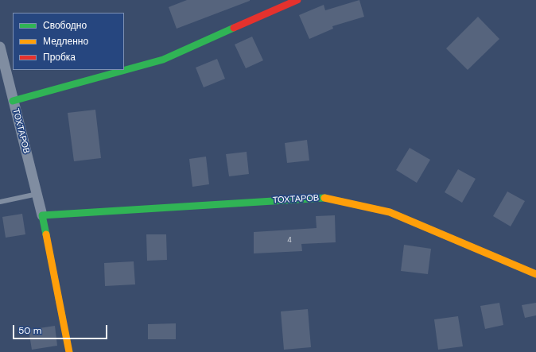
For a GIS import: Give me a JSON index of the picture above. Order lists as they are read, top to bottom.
{
  "streets": {
    "street": ["ТОХТАРОВ"]
  },
  "house_numbers": ["4"],
  "legend": ["Свободно", "Медленно", "Пробка"],
  "scale_bar": "50 m"
}
